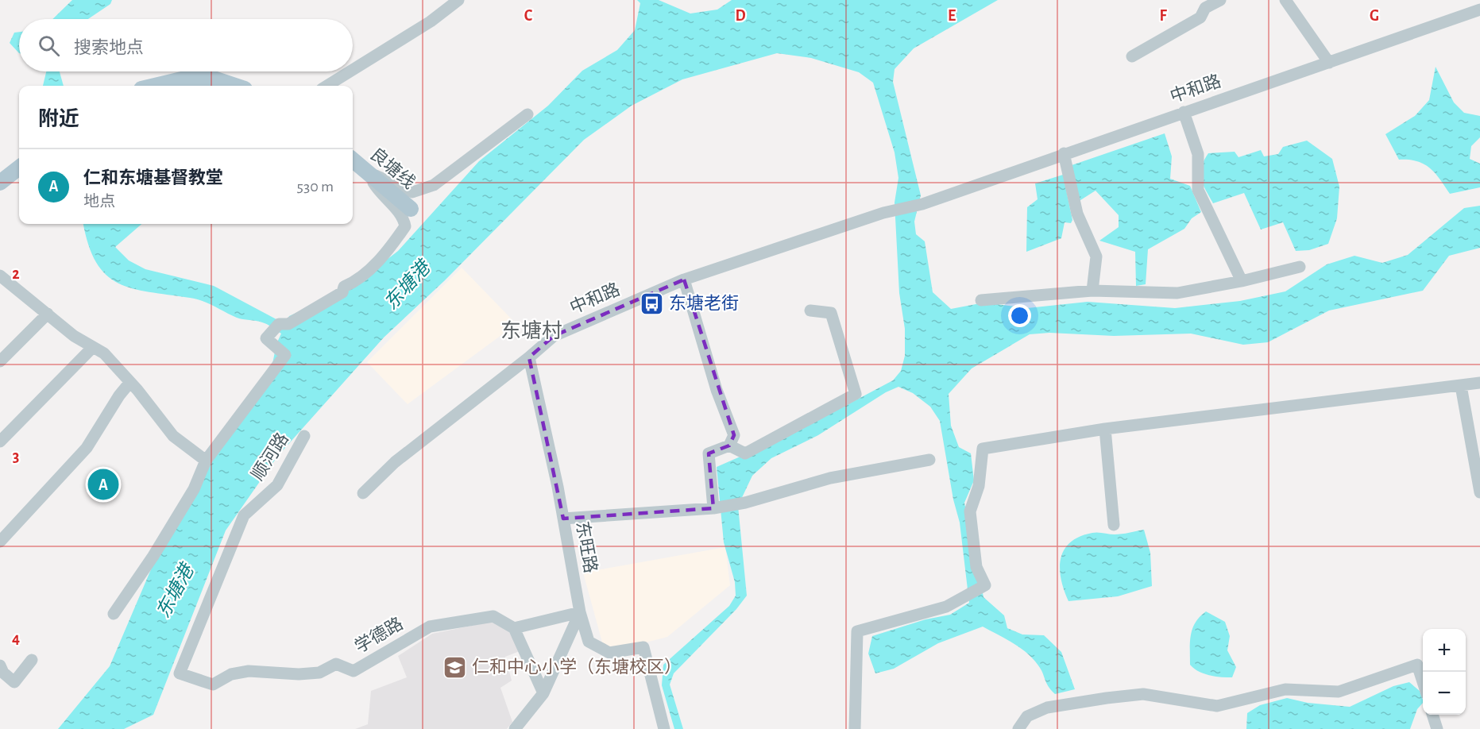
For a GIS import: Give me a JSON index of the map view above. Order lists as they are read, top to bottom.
{
  "streets": {
    "main road": ["良塘线"],
    "street": [
      "中和路",
      "顺河路",
      "东旺路",
      "学德路"
    ]
  },
  "crossings": [
    ["中和路", "东旺路"],
    ["顺河路", "学德路"]
  ],
  "districts": ["东塘村"],
  "water": ["东塘港"],
  "places": {
    "bus stop": ["东塘老街"],
    "school or university": ["仁和中心小学（东塘校区）"]
  },
  "page": {
    "search": "搜索地点",
    "heading": "附近",
    "list": [
      {
        "mark": "A",
        "name": "仁和东塘基督教堂",
        "note": "地点",
        "value": "530 m"
      }
    ],
    "pins": "A",
    "map_buttons": ["+", "−"]
  },
  "grid": {
    "columns": [
      "C",
      "D",
      "E",
      "F",
      "G"
    ],
    "rows": ["2", "3", "4"]
  }
}
